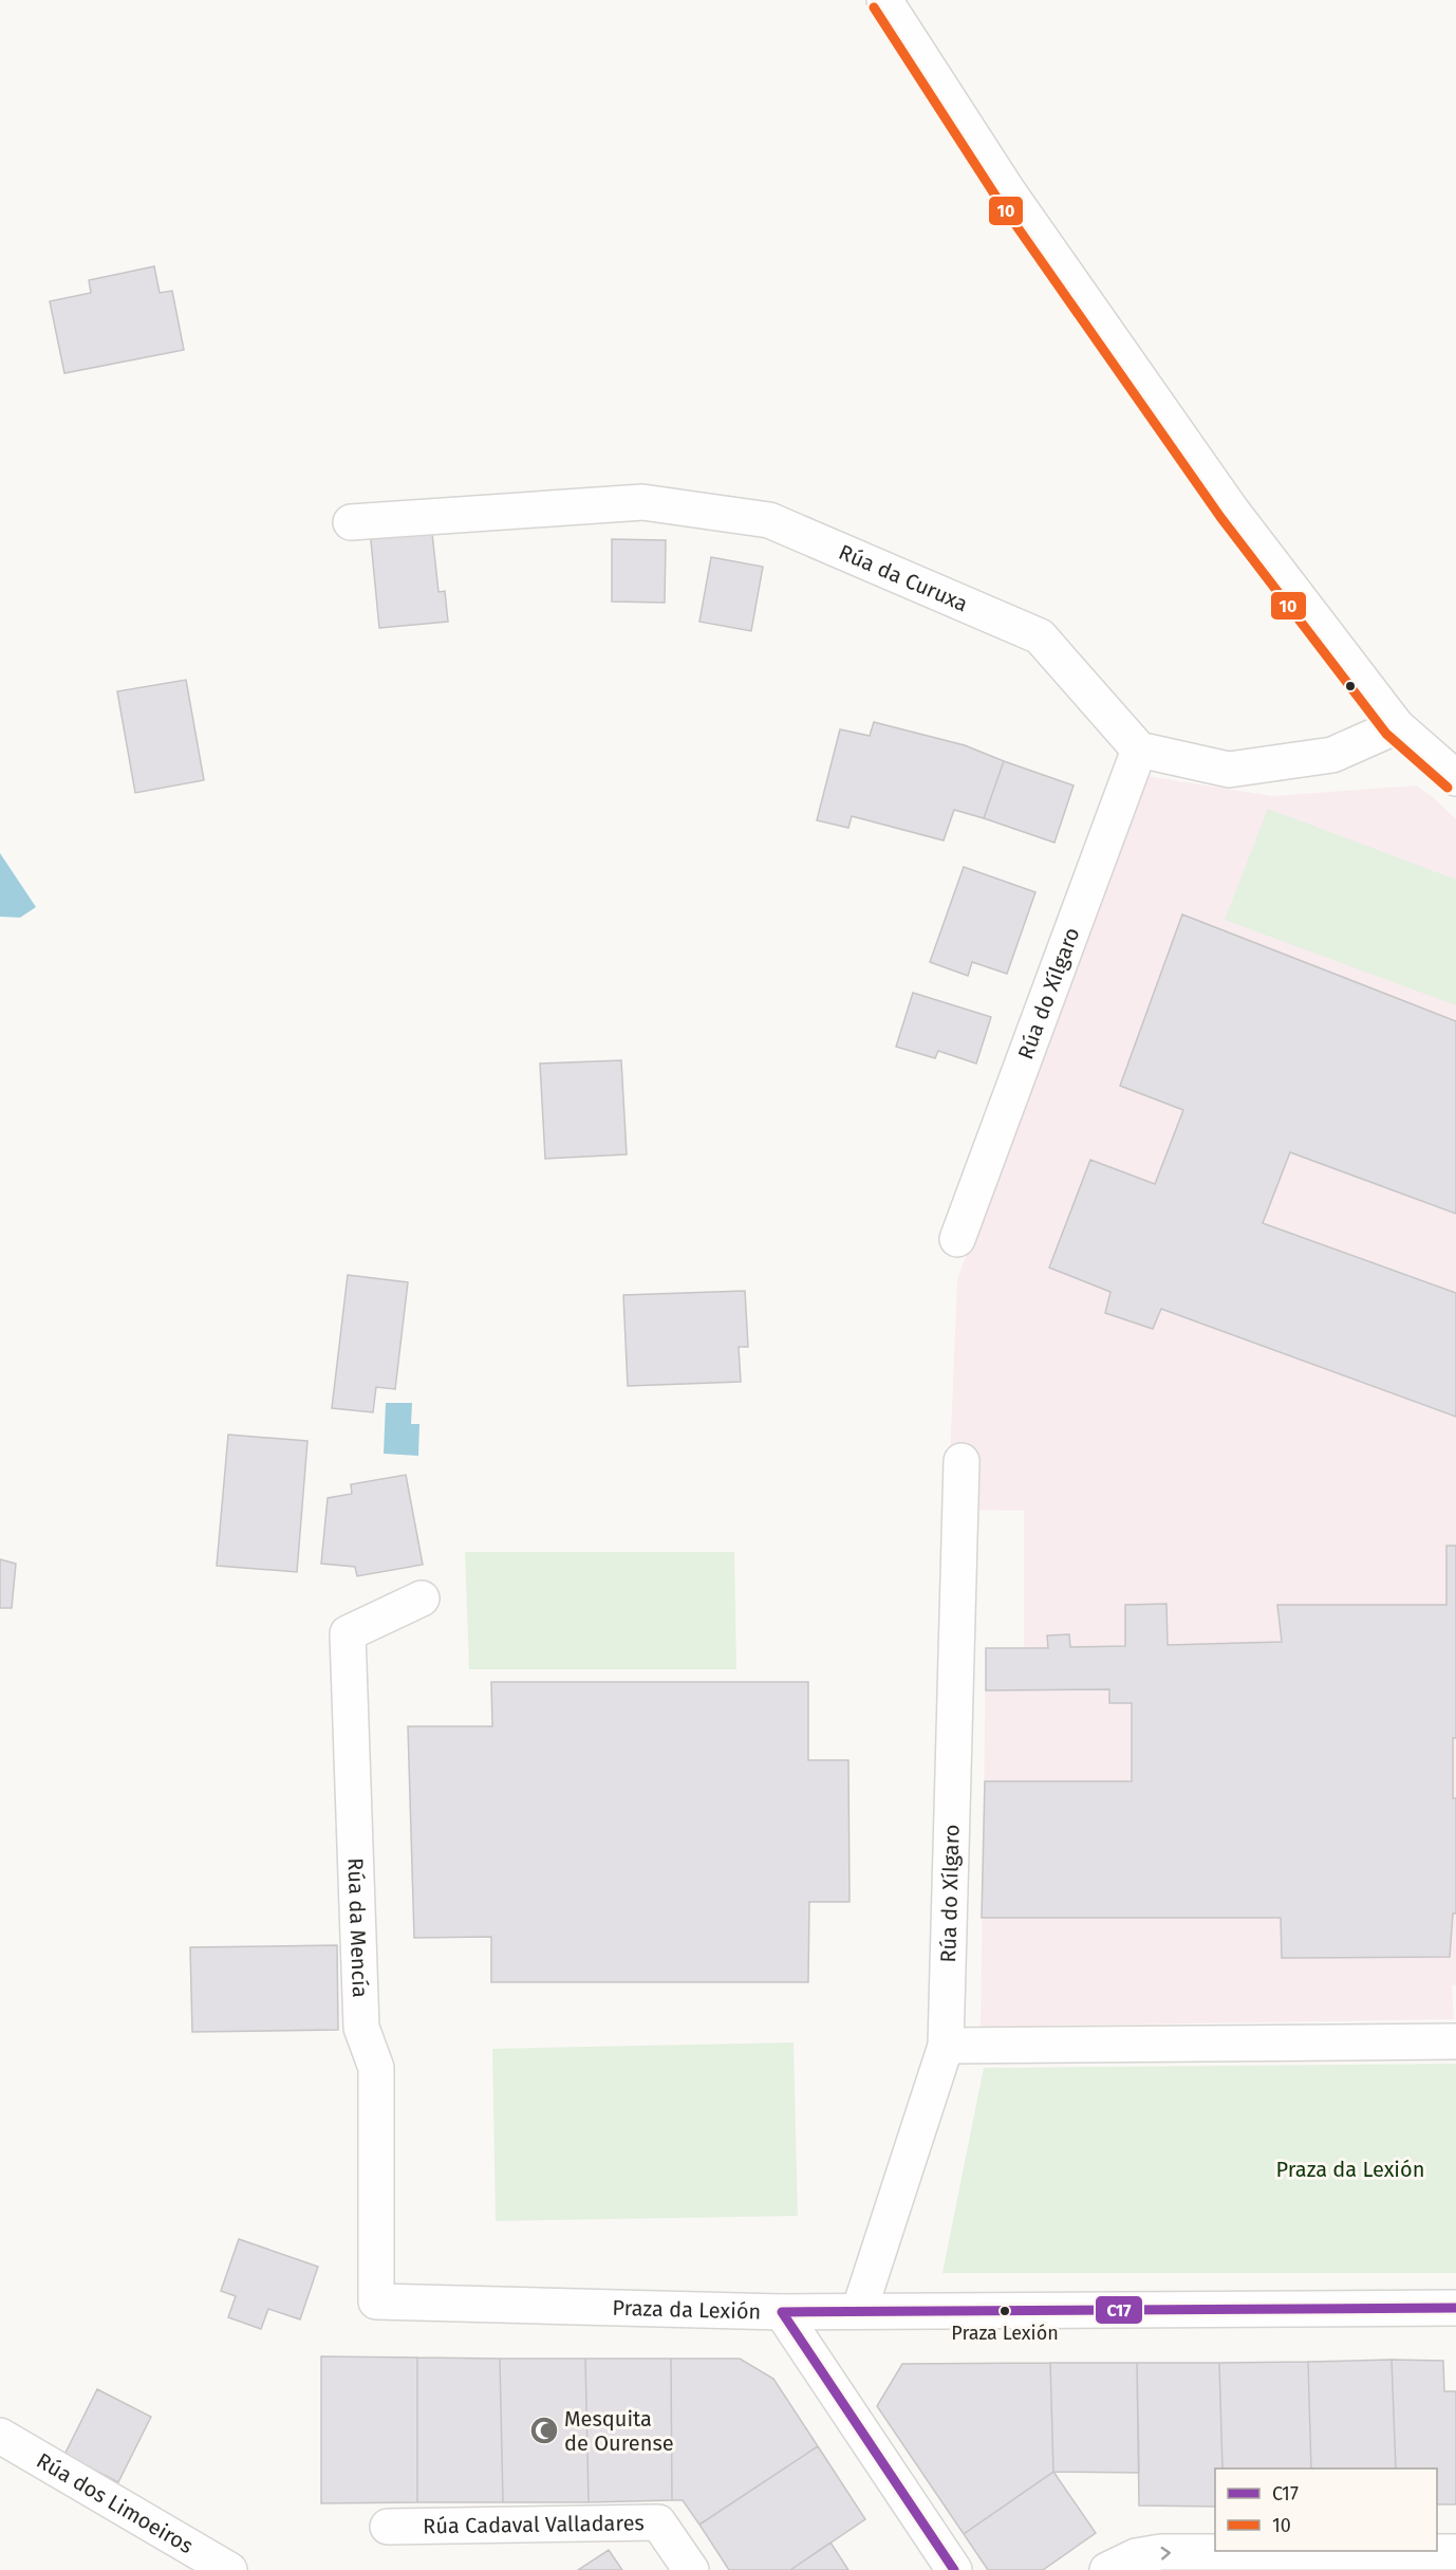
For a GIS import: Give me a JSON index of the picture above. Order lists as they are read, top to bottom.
{
  "streets": {
    "street": [
      "Rúa da Curuxa",
      "Rúa do Xílgaro",
      "Rúa da Mencía",
      "Praza da Lexión",
      "Rúa dos Limoeiros",
      "Rúa Cadaval Valladares"
    ]
  },
  "crossings": [
    ["Rúa da Curuxa", "Rúa do Xílgaro"],
    ["Rúa do Xílgaro", "Praza da Lexión"],
    ["Rúa da Mencía", "Praza da Lexión"]
  ],
  "parks": ["Praza da Lexión"],
  "places": {
    "other": ["Praza Lexión"],
    "mosque": ["Mesquita de Ourense"]
  },
  "lines": ["transit line 10", "transit line C17"],
  "legend": ["C17", "10"]
}
